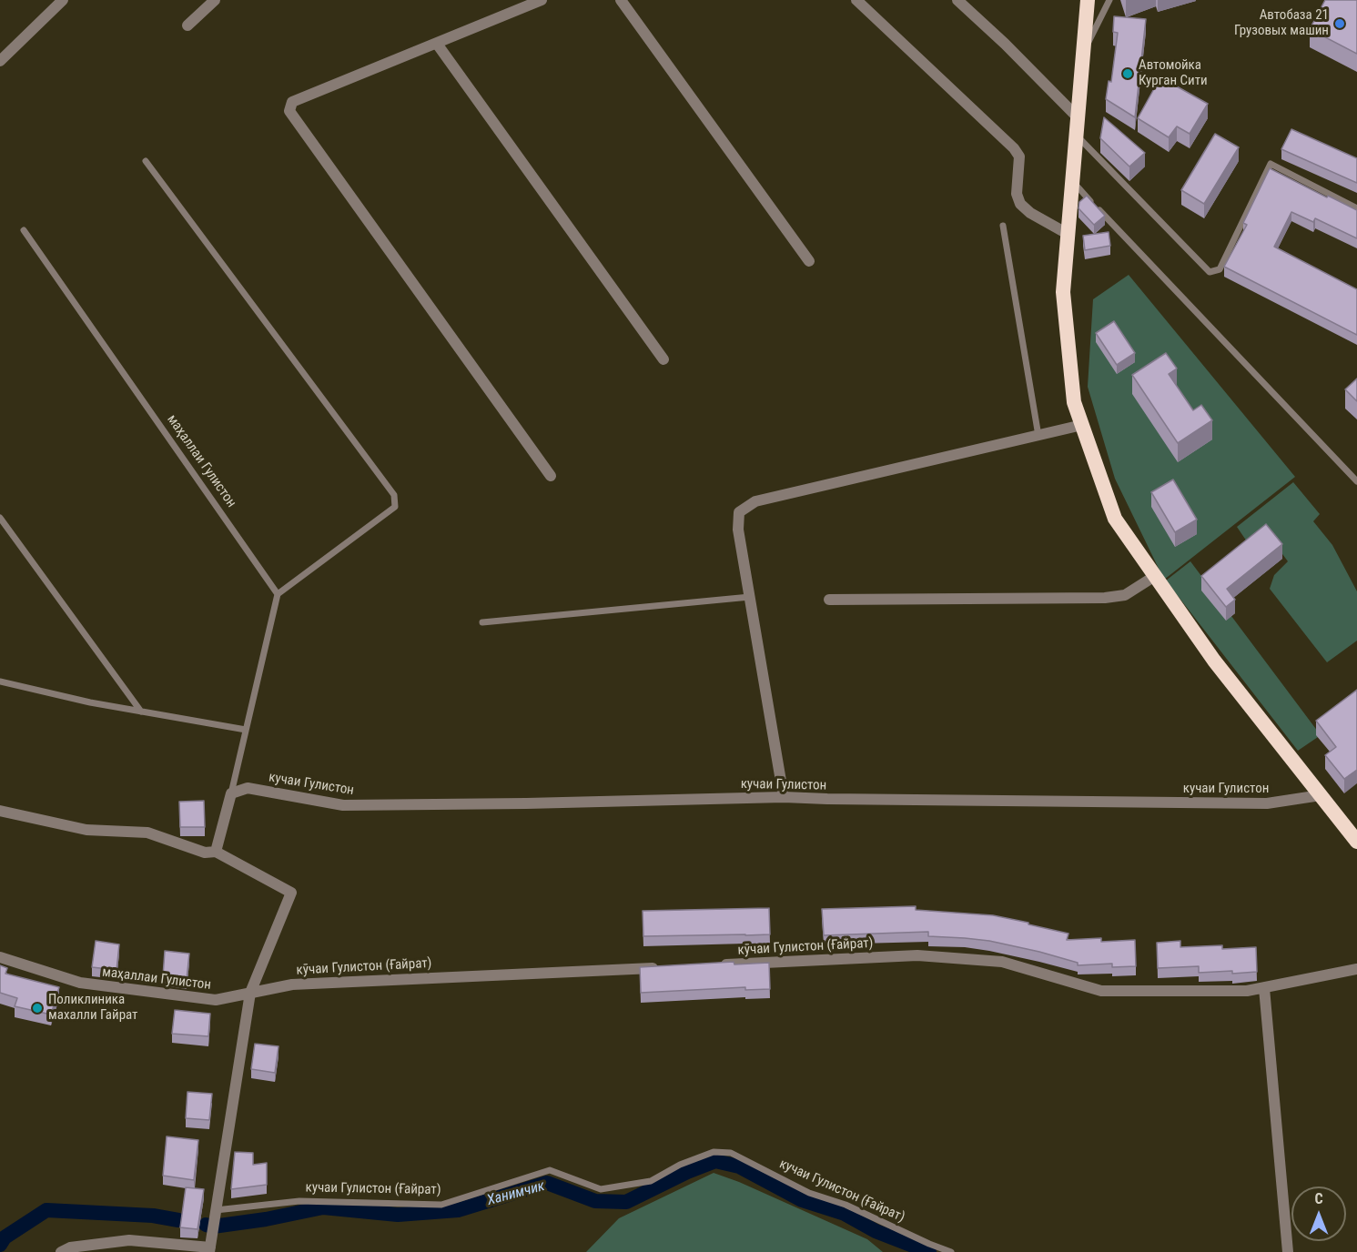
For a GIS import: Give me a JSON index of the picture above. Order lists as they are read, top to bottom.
{
  "streets": {
    "street": ["маҳаллаи Гулистон", "кучаи Гулистон", "кӯчаи Гулистон (Ғайрат)"],
    "lane": ["кучаи Гулистон (Ғайрат)"]
  },
  "crossings": [
    ["маҳаллаи Гулистон", "кӯчаи Гулистон (Ғайрат)"]
  ],
  "water": ["Ханимчик"],
  "places": ["Автобаза 21 Грузовых машин", "Автомойка Курган Сити", "Поликлиника махалли Гайрат"],
  "north": "top"
}
